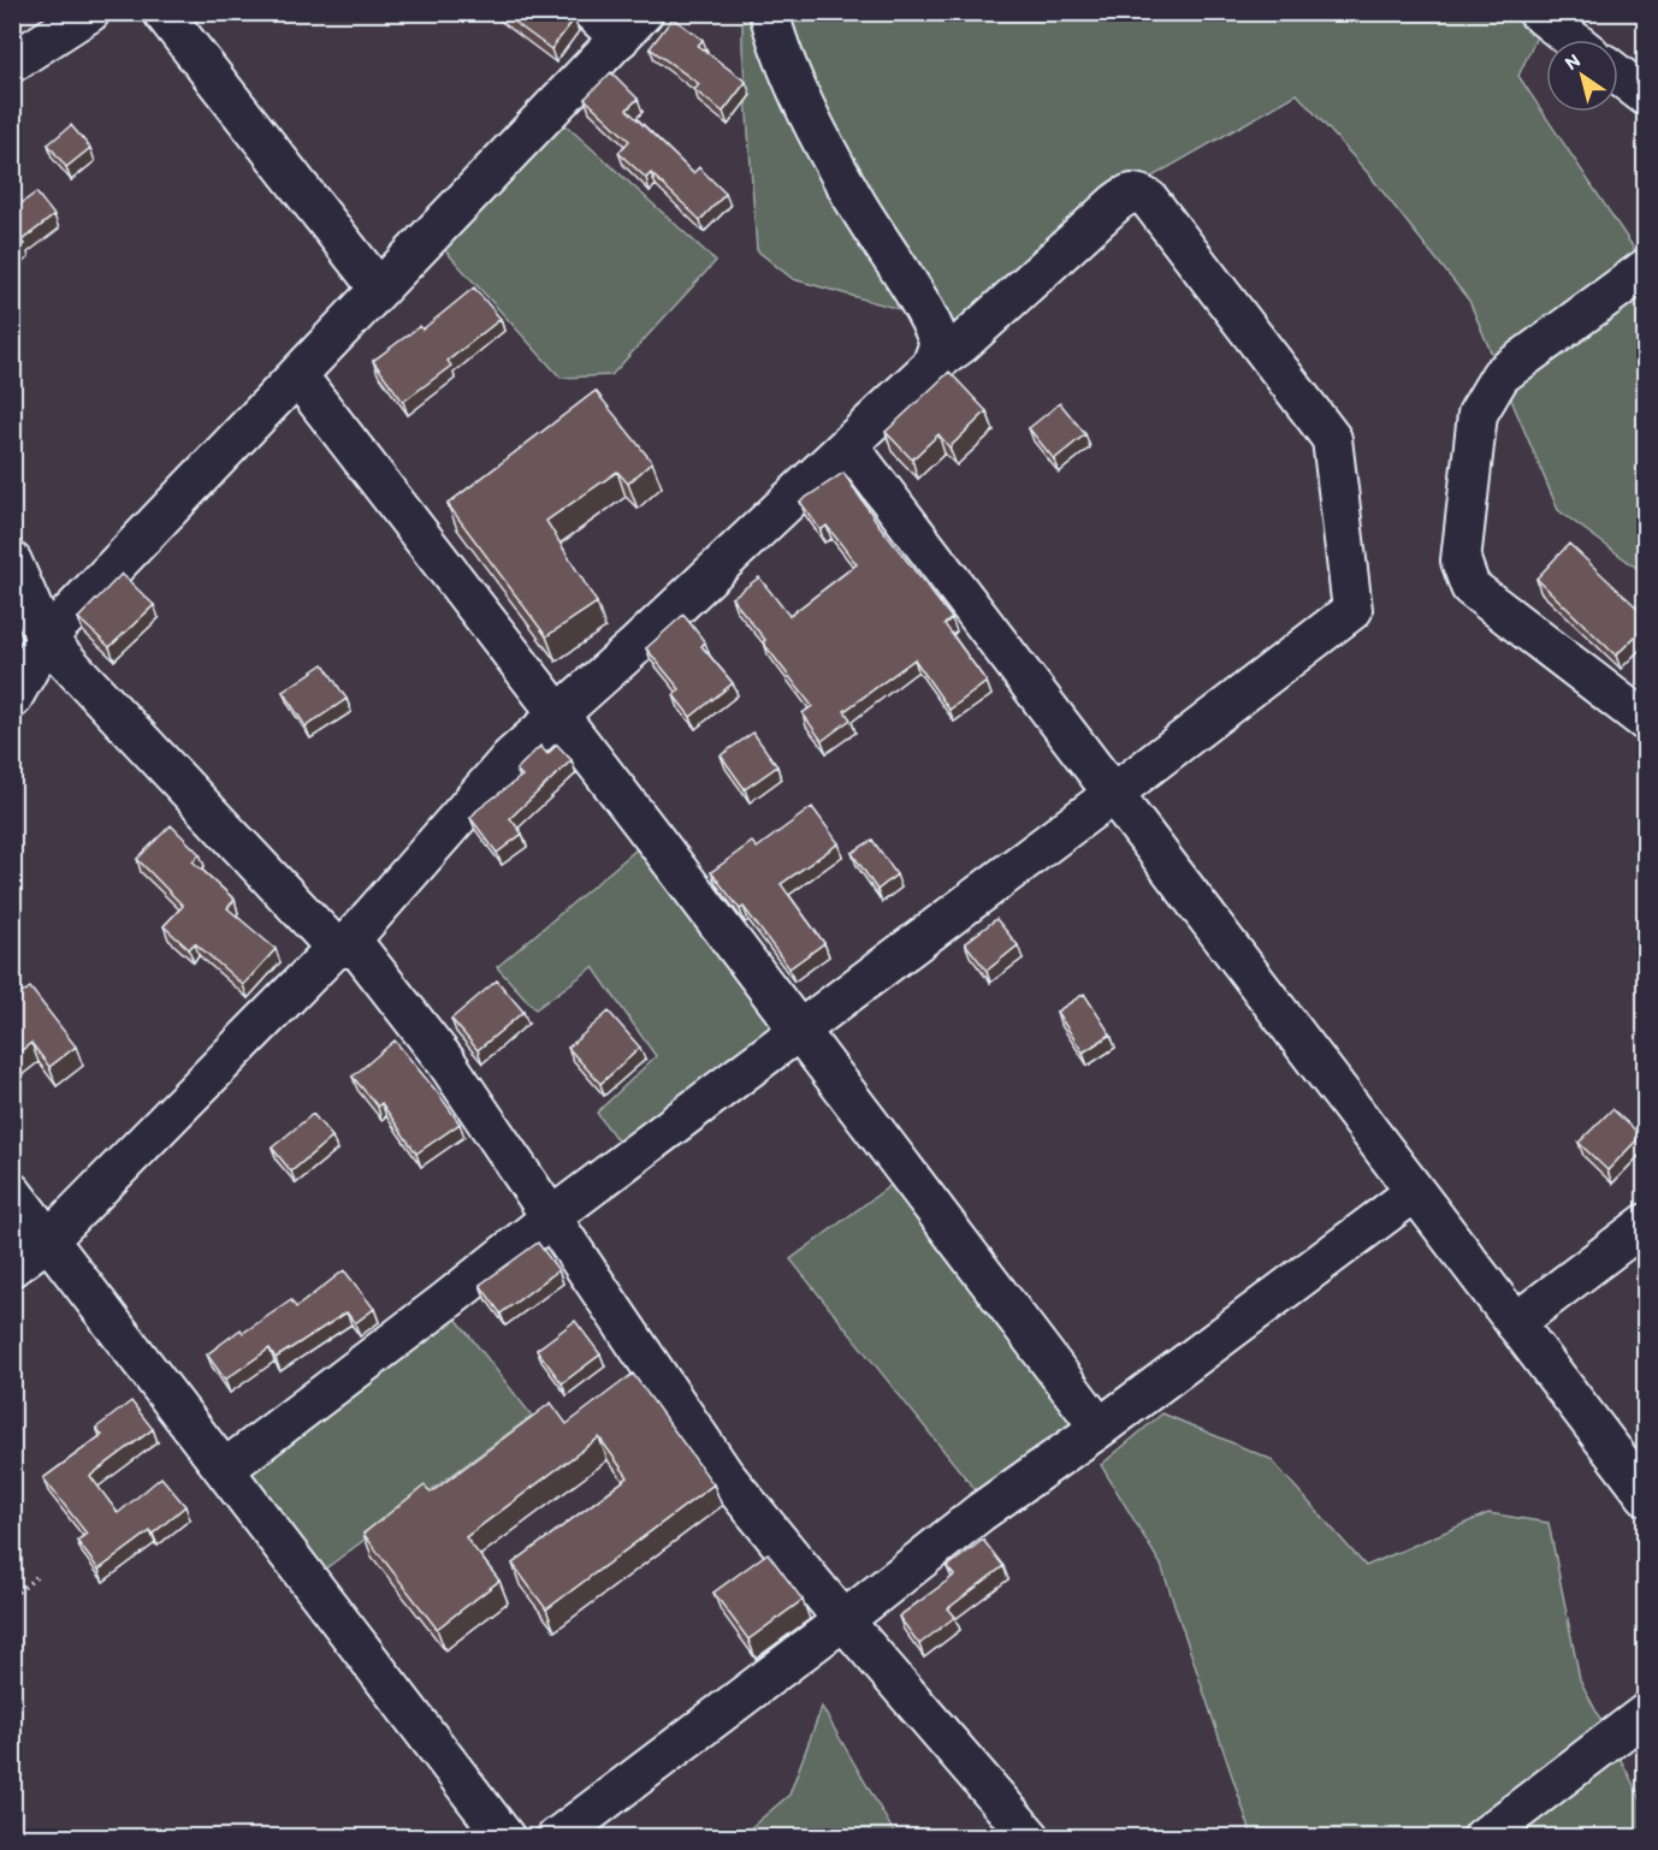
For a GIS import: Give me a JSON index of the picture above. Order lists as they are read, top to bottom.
{
  "north": "top left"
}
